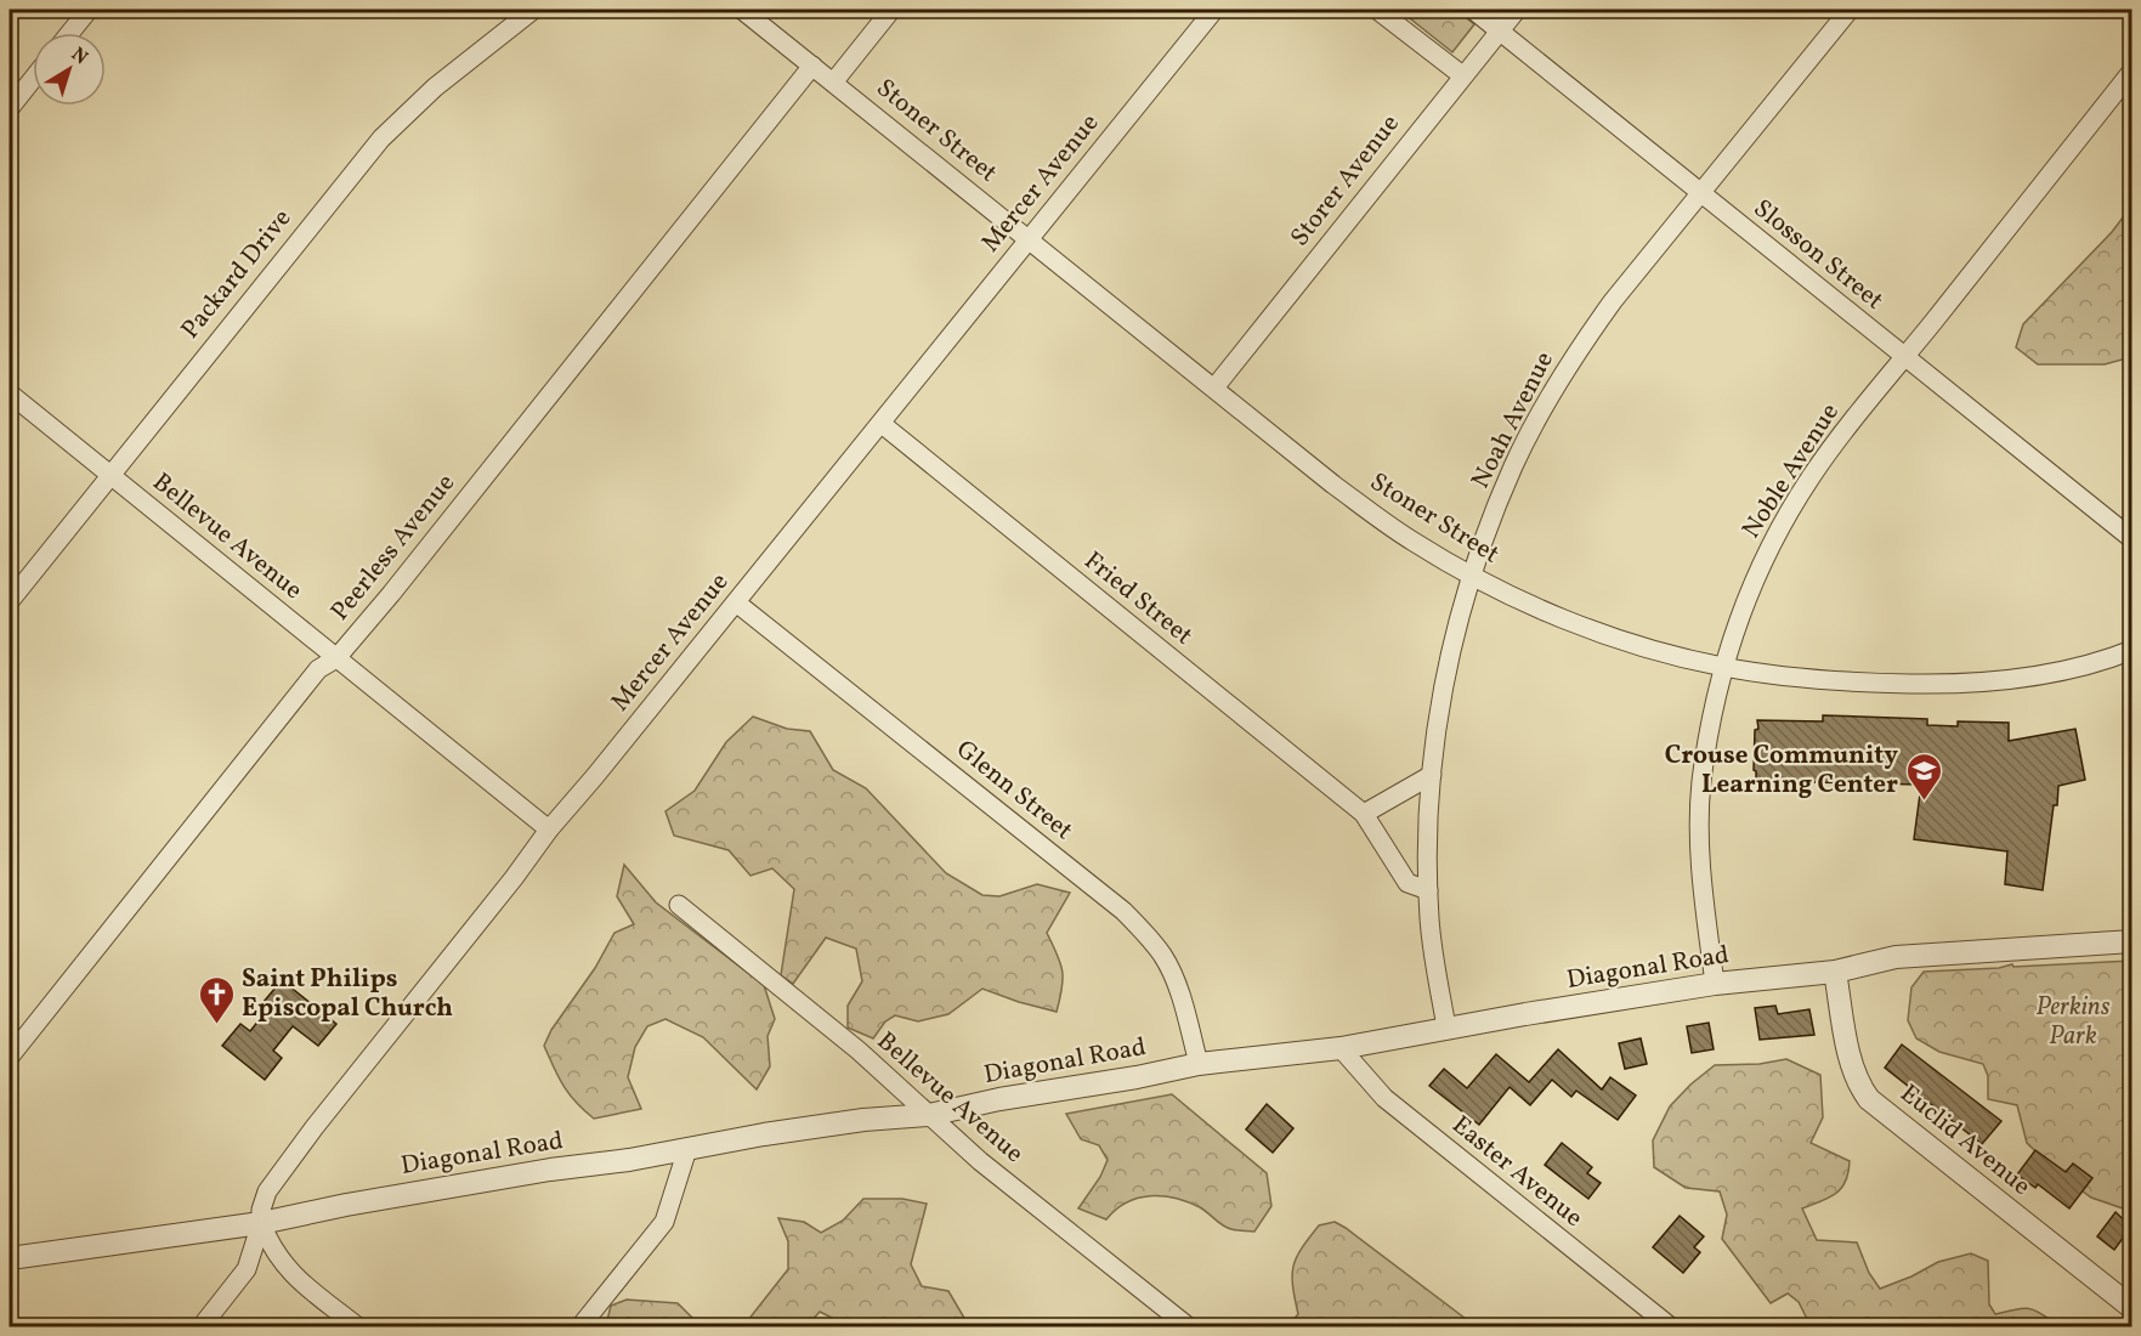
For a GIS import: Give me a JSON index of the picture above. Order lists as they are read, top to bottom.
{
  "streets": {
    "street": [
      "Stoner Street",
      "Storer Avenue",
      "Mercer Avenue",
      "Slosson Street",
      "Packard Drive",
      "Noah Avenue",
      "Noble Avenue",
      "Bellevue Avenue",
      "Peerless Avenue",
      "Fried Street",
      "Glenn Street",
      "Diagonal Road",
      "Euclid Avenue",
      "Easter Avenue"
    ]
  },
  "crossings": [
    ["Stoner Street", "Storer Avenue"],
    ["Stoner Street", "Mercer Avenue"],
    ["Stoner Street", "Noah Avenue"],
    ["Stoner Street", "Noble Avenue"],
    ["Stoner Street", "Peerless Avenue"],
    ["Storer Avenue", "Slosson Street"],
    ["Mercer Avenue", "Bellevue Avenue"],
    ["Mercer Avenue", "Fried Street"],
    ["Mercer Avenue", "Glenn Street"],
    ["Mercer Avenue", "Diagonal Road"],
    ["Slosson Street", "Noah Avenue"],
    ["Slosson Street", "Noble Avenue"],
    ["Packard Drive", "Bellevue Avenue"],
    ["Noah Avenue", "Fried Street"],
    ["Noah Avenue", "Diagonal Road"],
    ["Noble Avenue", "Diagonal Road"],
    ["Bellevue Avenue", "Peerless Avenue"],
    ["Bellevue Avenue", "Diagonal Road"],
    ["Glenn Street", "Diagonal Road"],
    ["Diagonal Road", "Euclid Avenue"],
    ["Diagonal Road", "Easter Avenue"]
  ],
  "parks": ["Perkins Park"],
  "places": {
    "school or university": ["Crouse Community Learning Center"],
    "church": ["Saint Philips Episcopal Church"]
  },
  "north": "top right"
}
